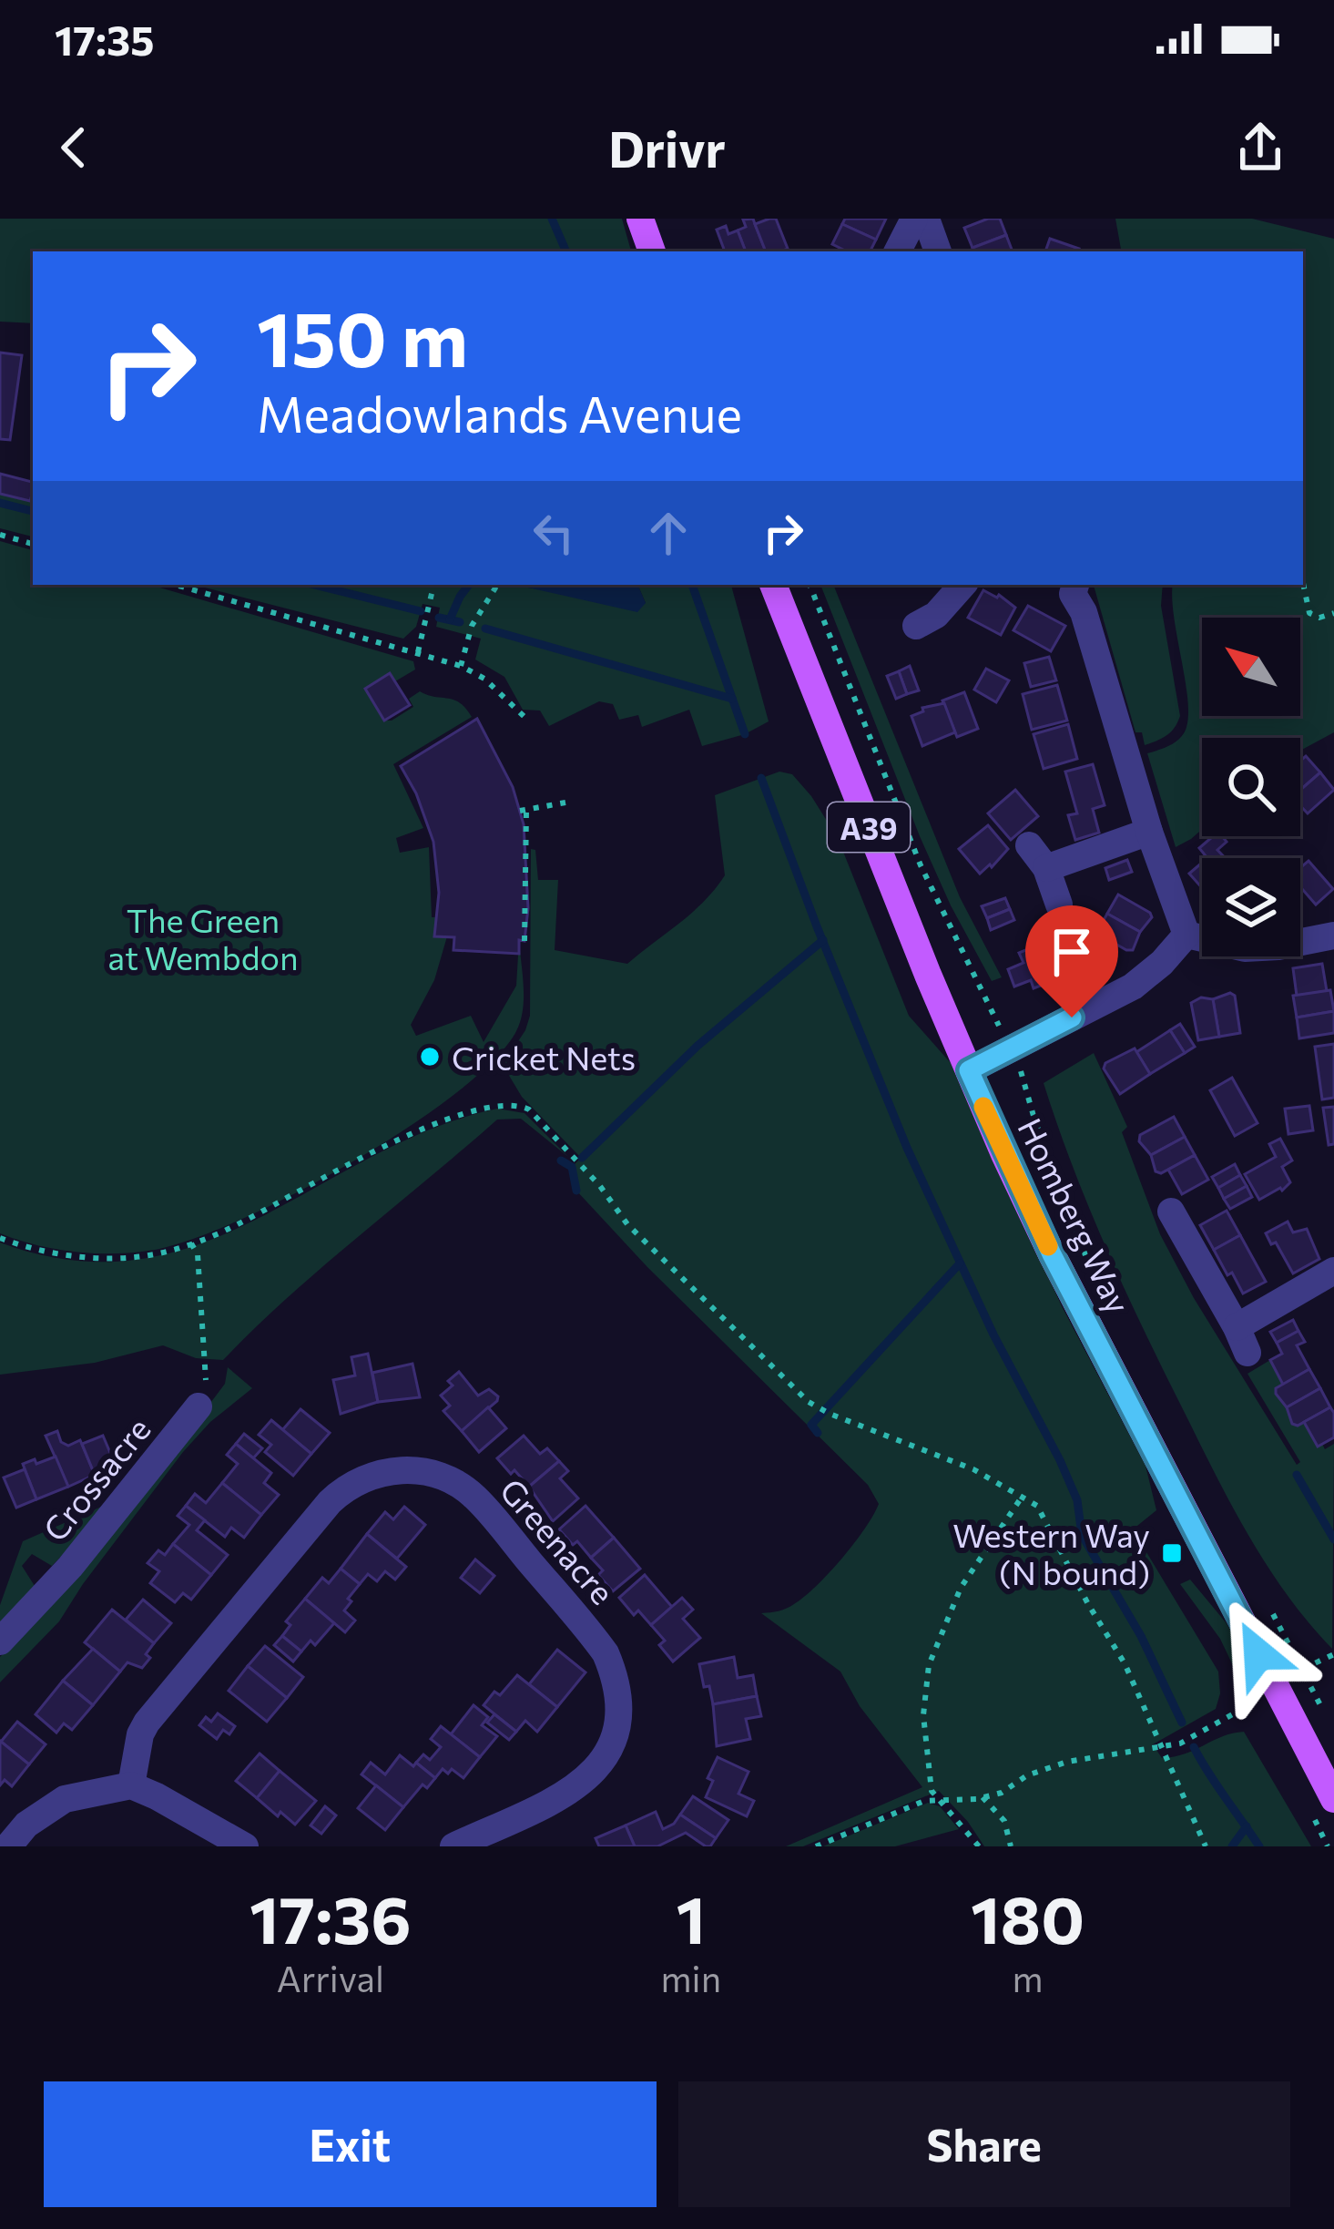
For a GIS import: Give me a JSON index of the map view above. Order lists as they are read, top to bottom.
{
  "streets": {
    "main road": ["A39", "Homberg Way"],
    "street": ["Crossacre", "Greenacre"]
  },
  "parks": ["The Green at Wembdon"],
  "places": {
    "other": ["Cricket Nets"],
    "transit": ["Western Way (N bound)"]
  },
  "north": "top left",
  "page": {
    "status": "17:35",
    "header": "Drivr",
    "turn": ["150 m", "Meadowlands Avenue"],
    "eta": [
      "17:36",
      "Arrival",
      "1",
      "min",
      "180",
      "m"
    ],
    "buttons": ["Exit", "Share"]
  }
}
